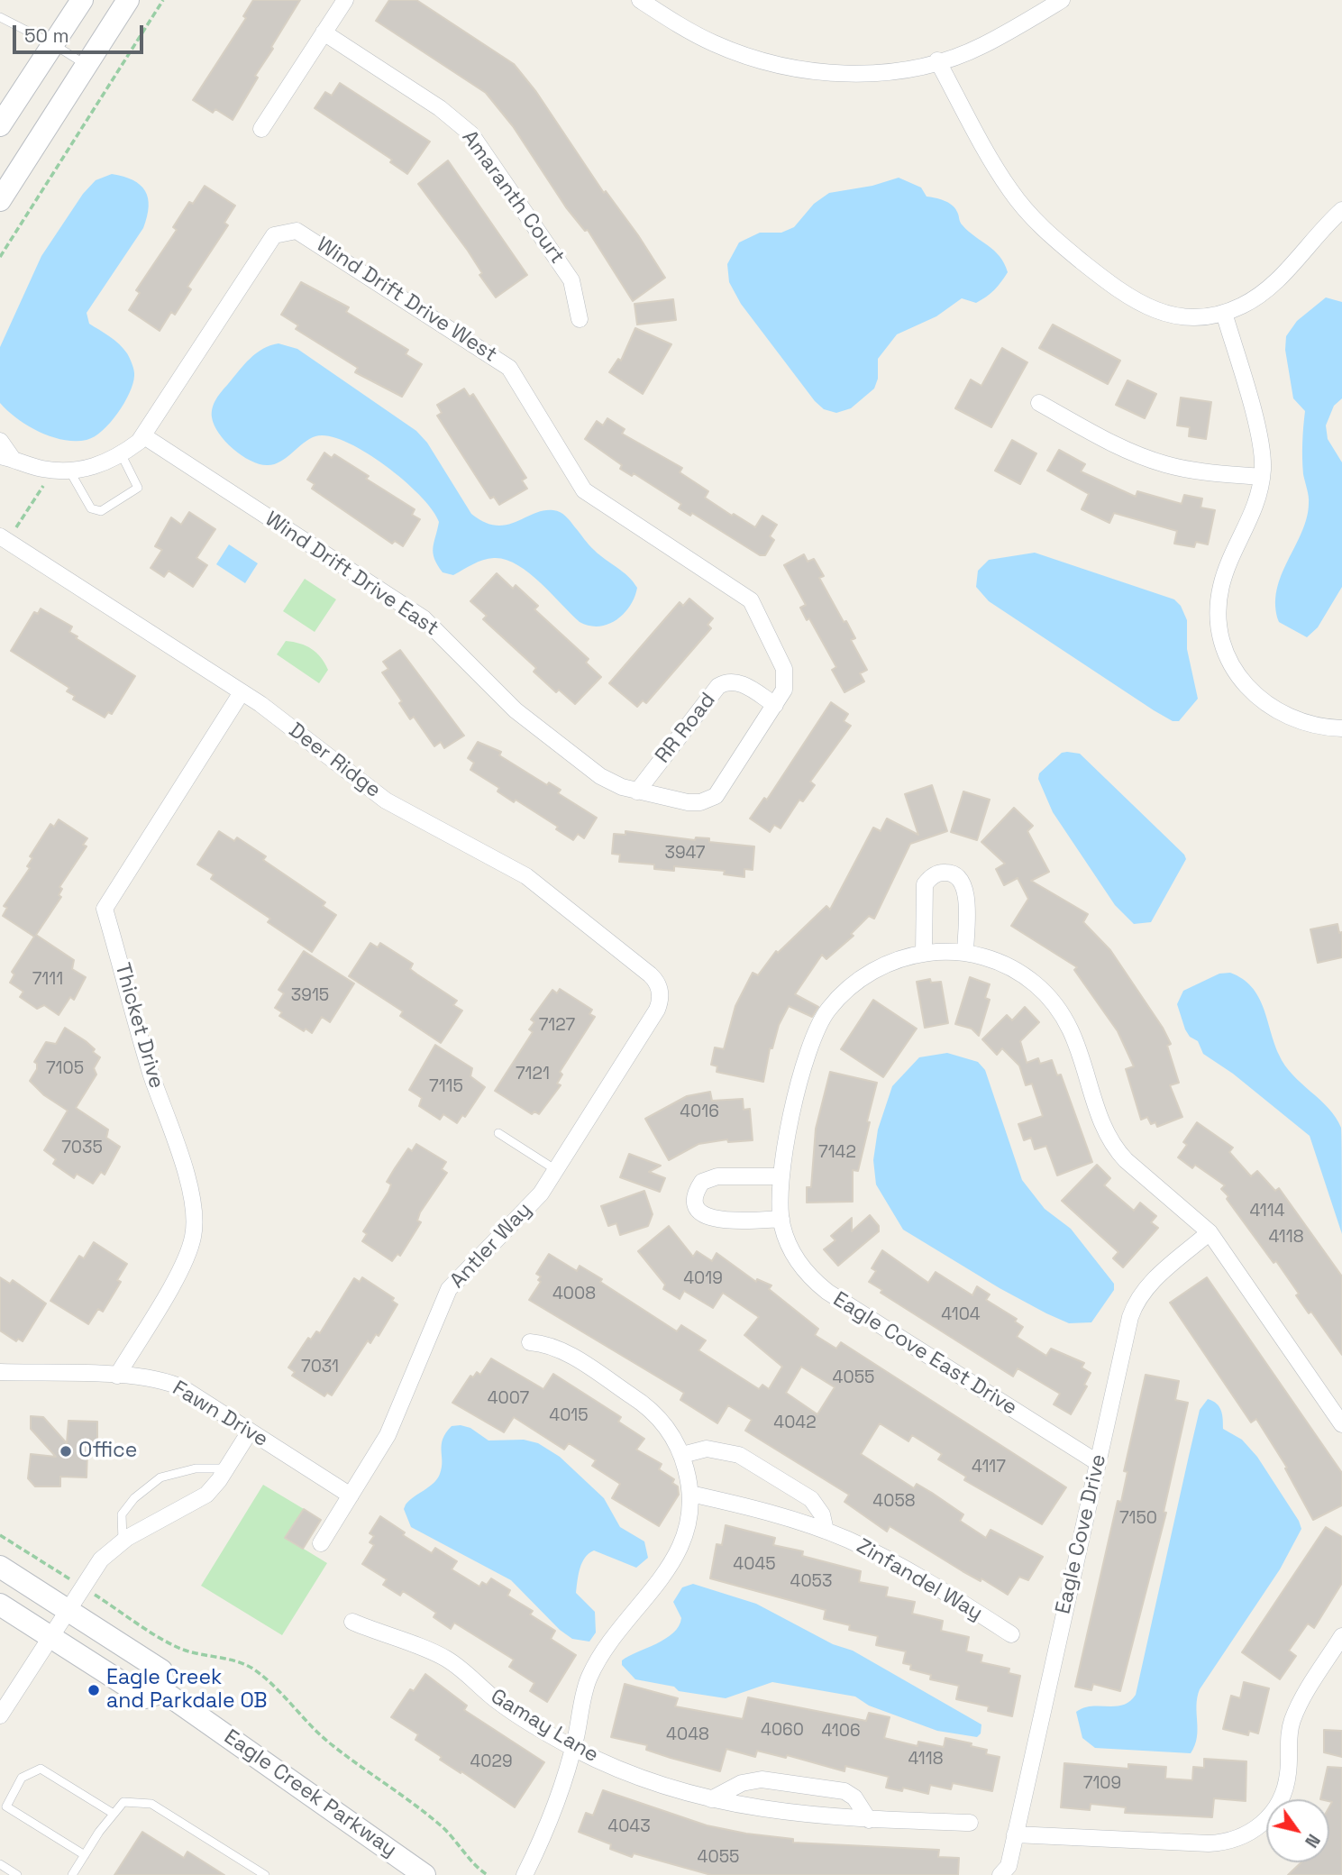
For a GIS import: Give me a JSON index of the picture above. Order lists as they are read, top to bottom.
{
  "streets": {
    "main road": ["Eagle Creek Parkway"],
    "street": [
      "Amaranth Court",
      "Wind Drift Drive West",
      "Wind Drift Drive East",
      "RR Road",
      "Deer Ridge",
      "Thicket Drive",
      "Antler Way",
      "Eagle Cove East Drive",
      "Fawn Drive",
      "Eagle Cove Drive",
      "Zinfandel Way",
      "Gamay Lane"
    ]
  },
  "crossings": [
    ["Wind Drift Drive West", "Wind Drift Drive East"],
    ["Wind Drift Drive West", "RR Road"],
    ["Wind Drift Drive East", "RR Road"],
    ["Deer Ridge", "Thicket Drive"],
    ["Deer Ridge", "Antler Way"],
    ["Thicket Drive", "Fawn Drive"],
    ["Antler Way", "Fawn Drive"],
    ["Eagle Cove East Drive", "Eagle Cove Drive"]
  ],
  "places": ["Office", "Eagle Creek and Parkdale OB"],
  "house_numbers": [
    "3947",
    "7111",
    "3915",
    "7127",
    "7105",
    "7121",
    "7115",
    "4016",
    "7035",
    "7142",
    "4114",
    "4118",
    "4019",
    "4008",
    "4104",
    "7031",
    "4055",
    "4007",
    "4015",
    "4042",
    "4117",
    "4058",
    "7150",
    "4045",
    "4053",
    "4060",
    "4106",
    "4048",
    "4118",
    "4029",
    "7109",
    "4043",
    "4055"
  ],
  "scale_bar": "50 m",
  "north": "bottom right"
}
